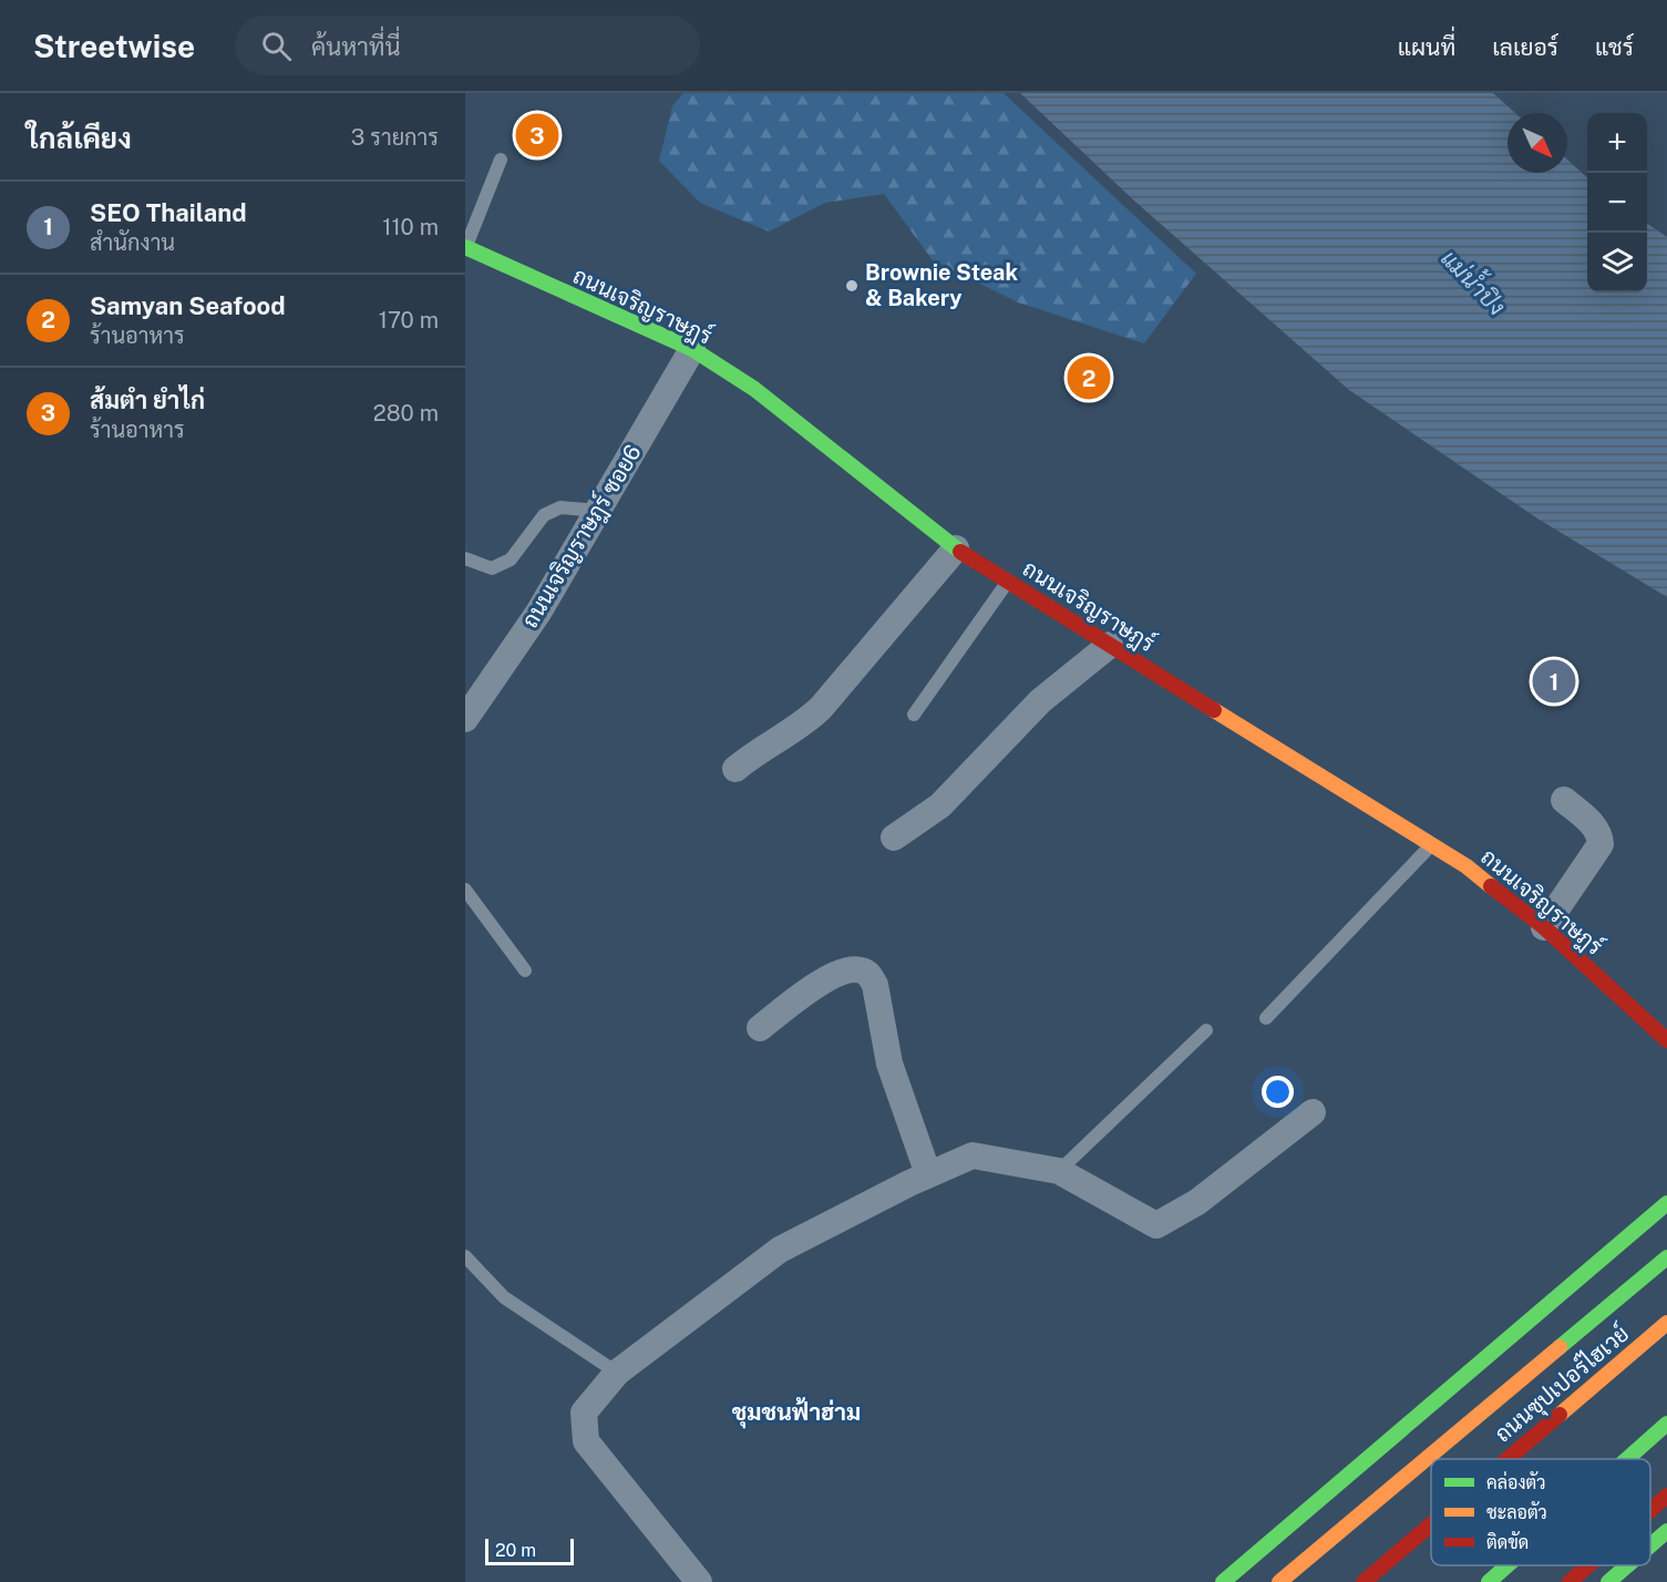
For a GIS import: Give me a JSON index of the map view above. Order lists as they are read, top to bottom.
{
  "streets": {
    "main road": ["ถนนเจริญราษฎร์", "ถนนซุปเปอร์ไฮเวย์"],
    "street": ["ถนนเจริญราษฎร์ ซอย6"]
  },
  "crossings": [
    ["ถนนเจริญราษฎร์", "ถนนเจริญราษฎร์ ซอย6"]
  ],
  "districts": ["ชุมชนฟ้าฮ่าม"],
  "water": ["แม่น้ำปิง"],
  "places": ["Brownie Steak & Bakery"],
  "legend": ["คล่องตัว", "ชะลอตัว", "ติดขัด"],
  "scale_bar": "20 m",
  "north": "bottom right",
  "page": {
    "header": "Streetwise",
    "search": "ค้นหาที่นี่",
    "nav": ["แผนที่", "เลเยอร์", "แชร์"],
    "heading": ["ใกล้เคียง", "3 รายการ"],
    "pins": ["3", "2", "1"],
    "map_buttons": ["+", "−"],
    "list": [
      {
        "mark": "1",
        "name": "SEO Thailand",
        "note": "สำนักงาน",
        "value": "110 m"
      },
      {
        "mark": "2",
        "name": "Samyan Seafood",
        "note": "ร้านอาหาร",
        "value": "170 m"
      },
      {
        "mark": "3",
        "name": "ส้มตำ ยำไก่",
        "note": "ร้านอาหาร",
        "value": "280 m"
      }
    ],
    "scale": "20 m"
  }
}
